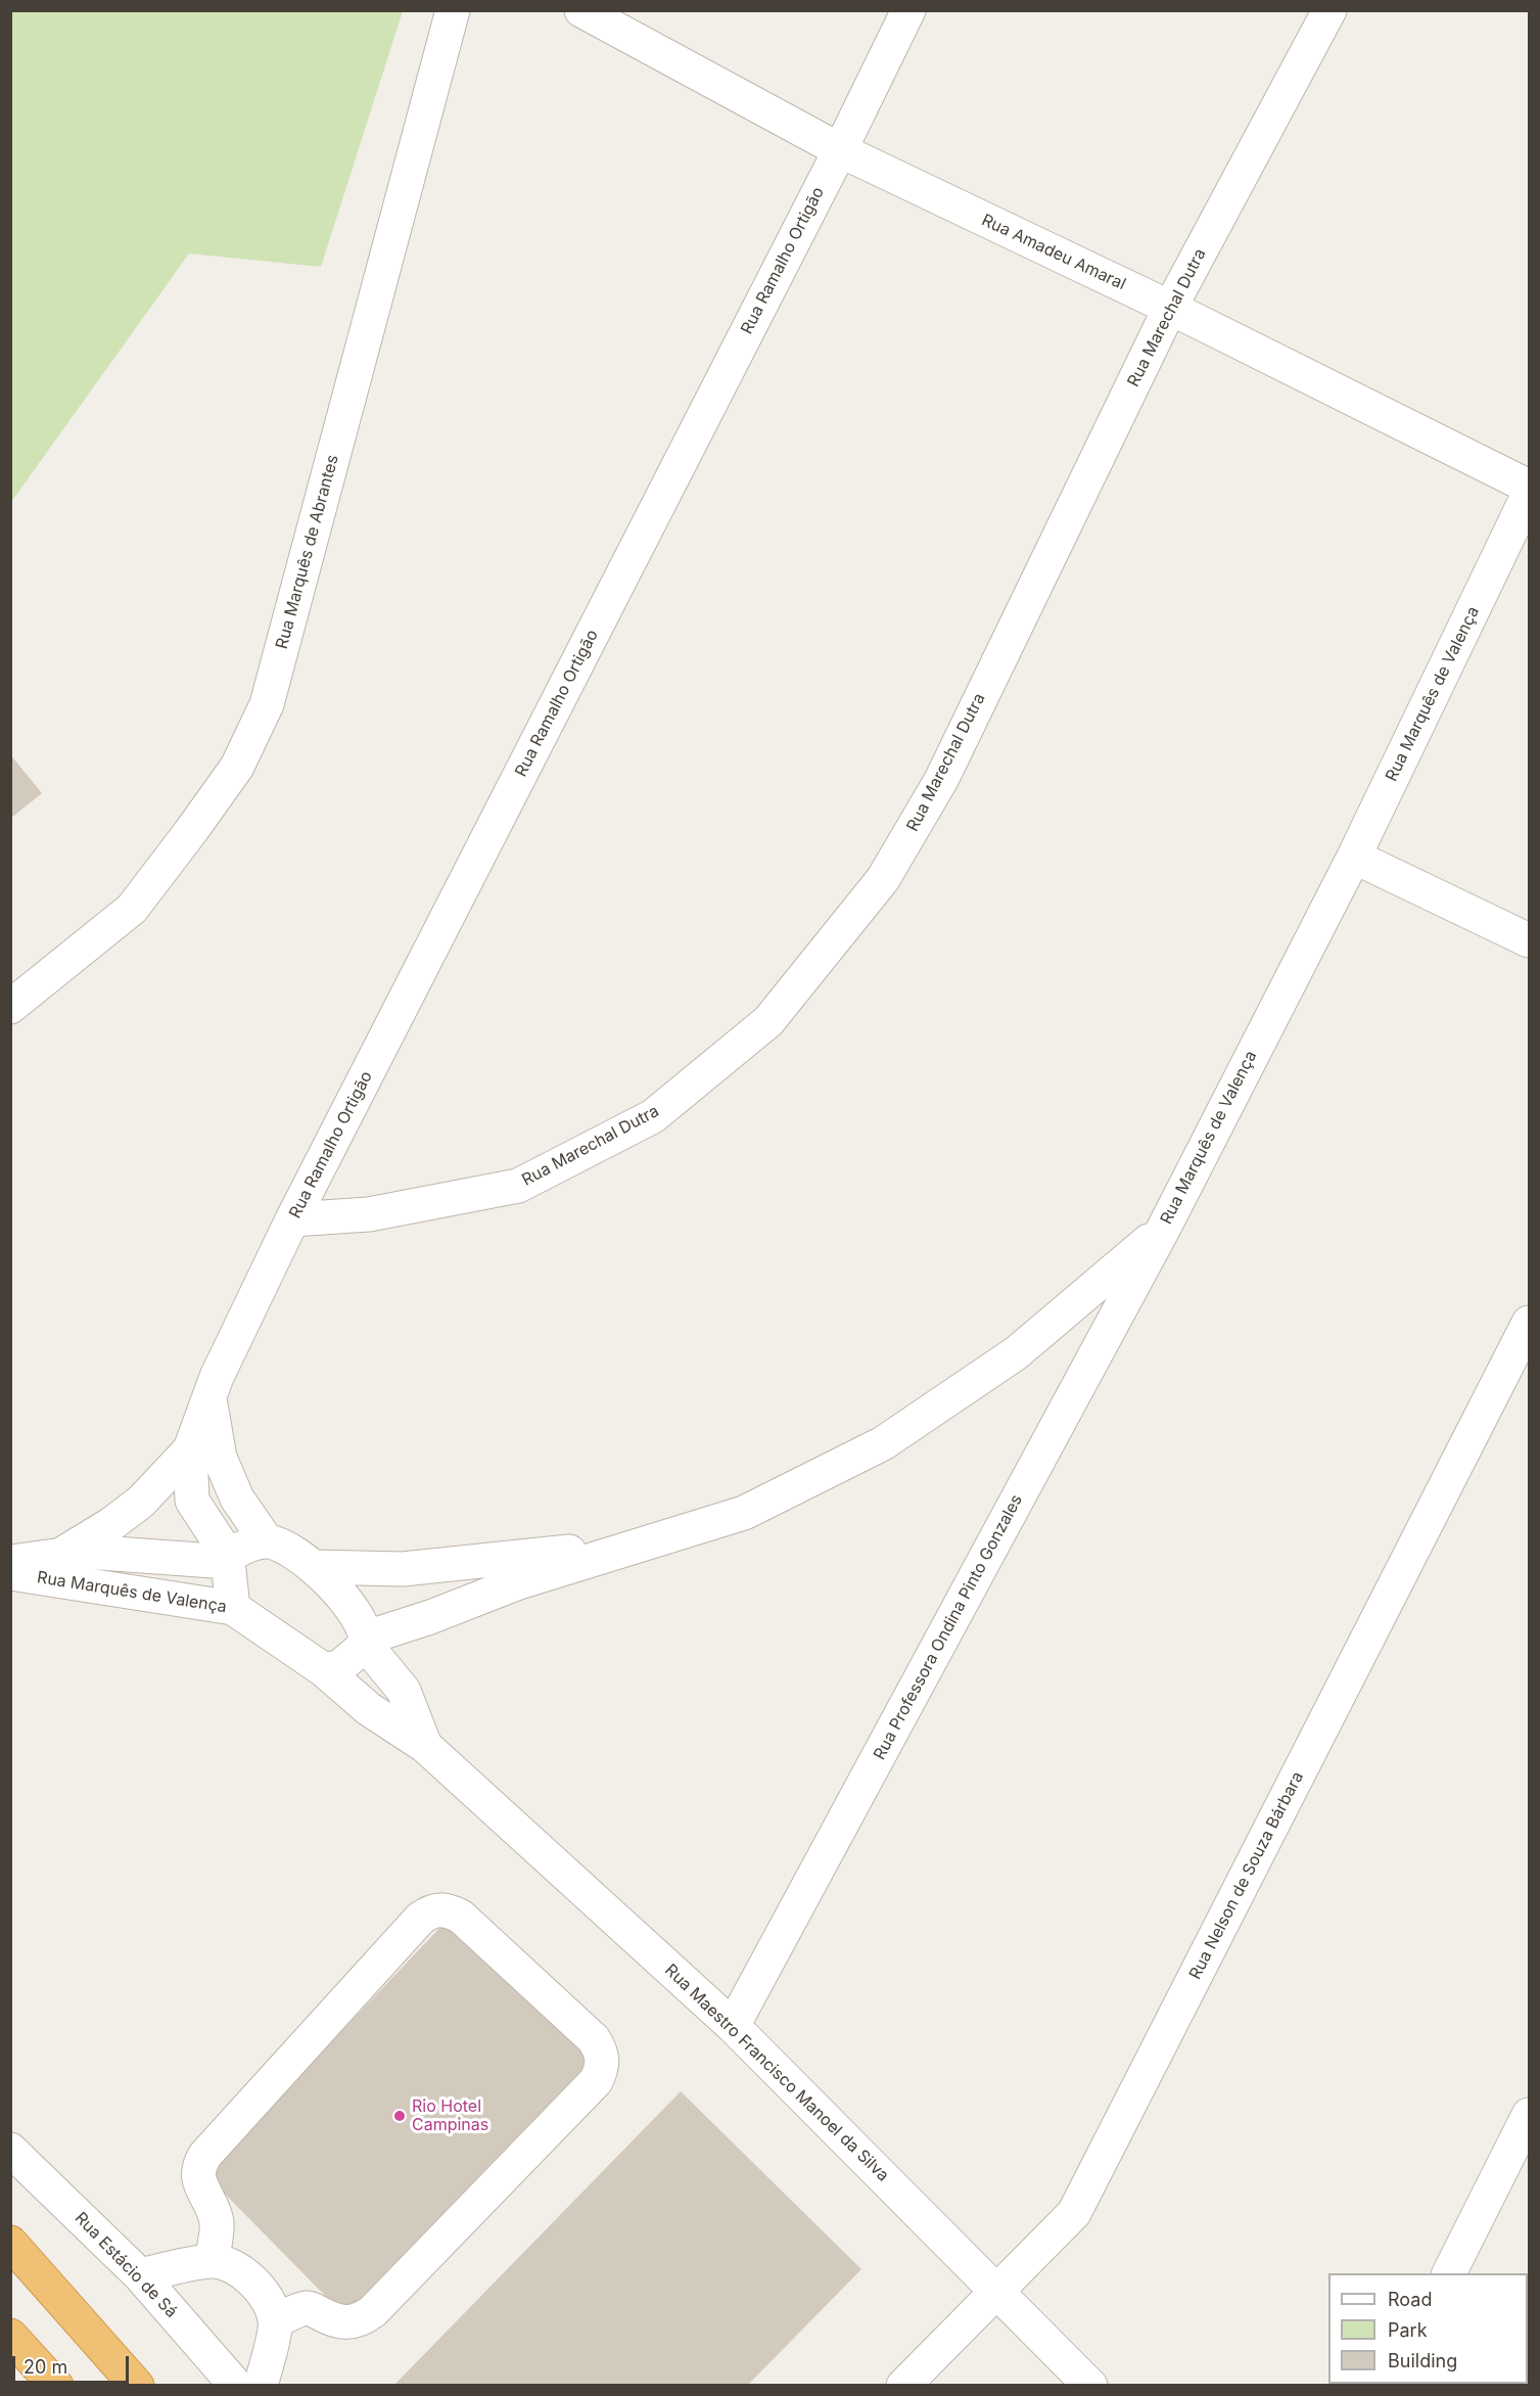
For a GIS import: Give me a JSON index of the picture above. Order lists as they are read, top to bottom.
{
  "streets": {
    "street": [
      "Rua Amadeu Amaral",
      "Rua Ramalho Ortigão",
      "Rua Marechal Dutra",
      "Rua Marquês de Abrantes",
      "Rua Marquês de Valença",
      "Rua Professora Ondina Pinto Gonzales",
      "Rua Nelson de Souza Bárbara",
      "Rua Maestro Francisco Manoel da Silva",
      "Rua Estácio de Sá"
    ]
  },
  "crossings": [
    ["Rua Amadeu Amaral", "Rua Ramalho Ortigão"],
    ["Rua Amadeu Amaral", "Rua Marechal Dutra"],
    ["Rua Ramalho Ortigão", "Rua Marechal Dutra"],
    ["Rua Ramalho Ortigão", "Rua Marquês de Valença"],
    ["Rua Marquês de Valença", "Rua Professora Ondina Pinto Gonzales"],
    ["Rua Marquês de Valença", "Rua Maestro Francisco Manoel da Silva"],
    ["Rua Professora Ondina Pinto Gonzales", "Rua Maestro Francisco Manoel da Silva"],
    ["Rua Nelson de Souza Bárbara", "Rua Maestro Francisco Manoel da Silva"]
  ],
  "places": ["Rio Hotel Campinas"],
  "legend": ["Road", "Park", "Building"],
  "scale_bar": "20 m"
}
